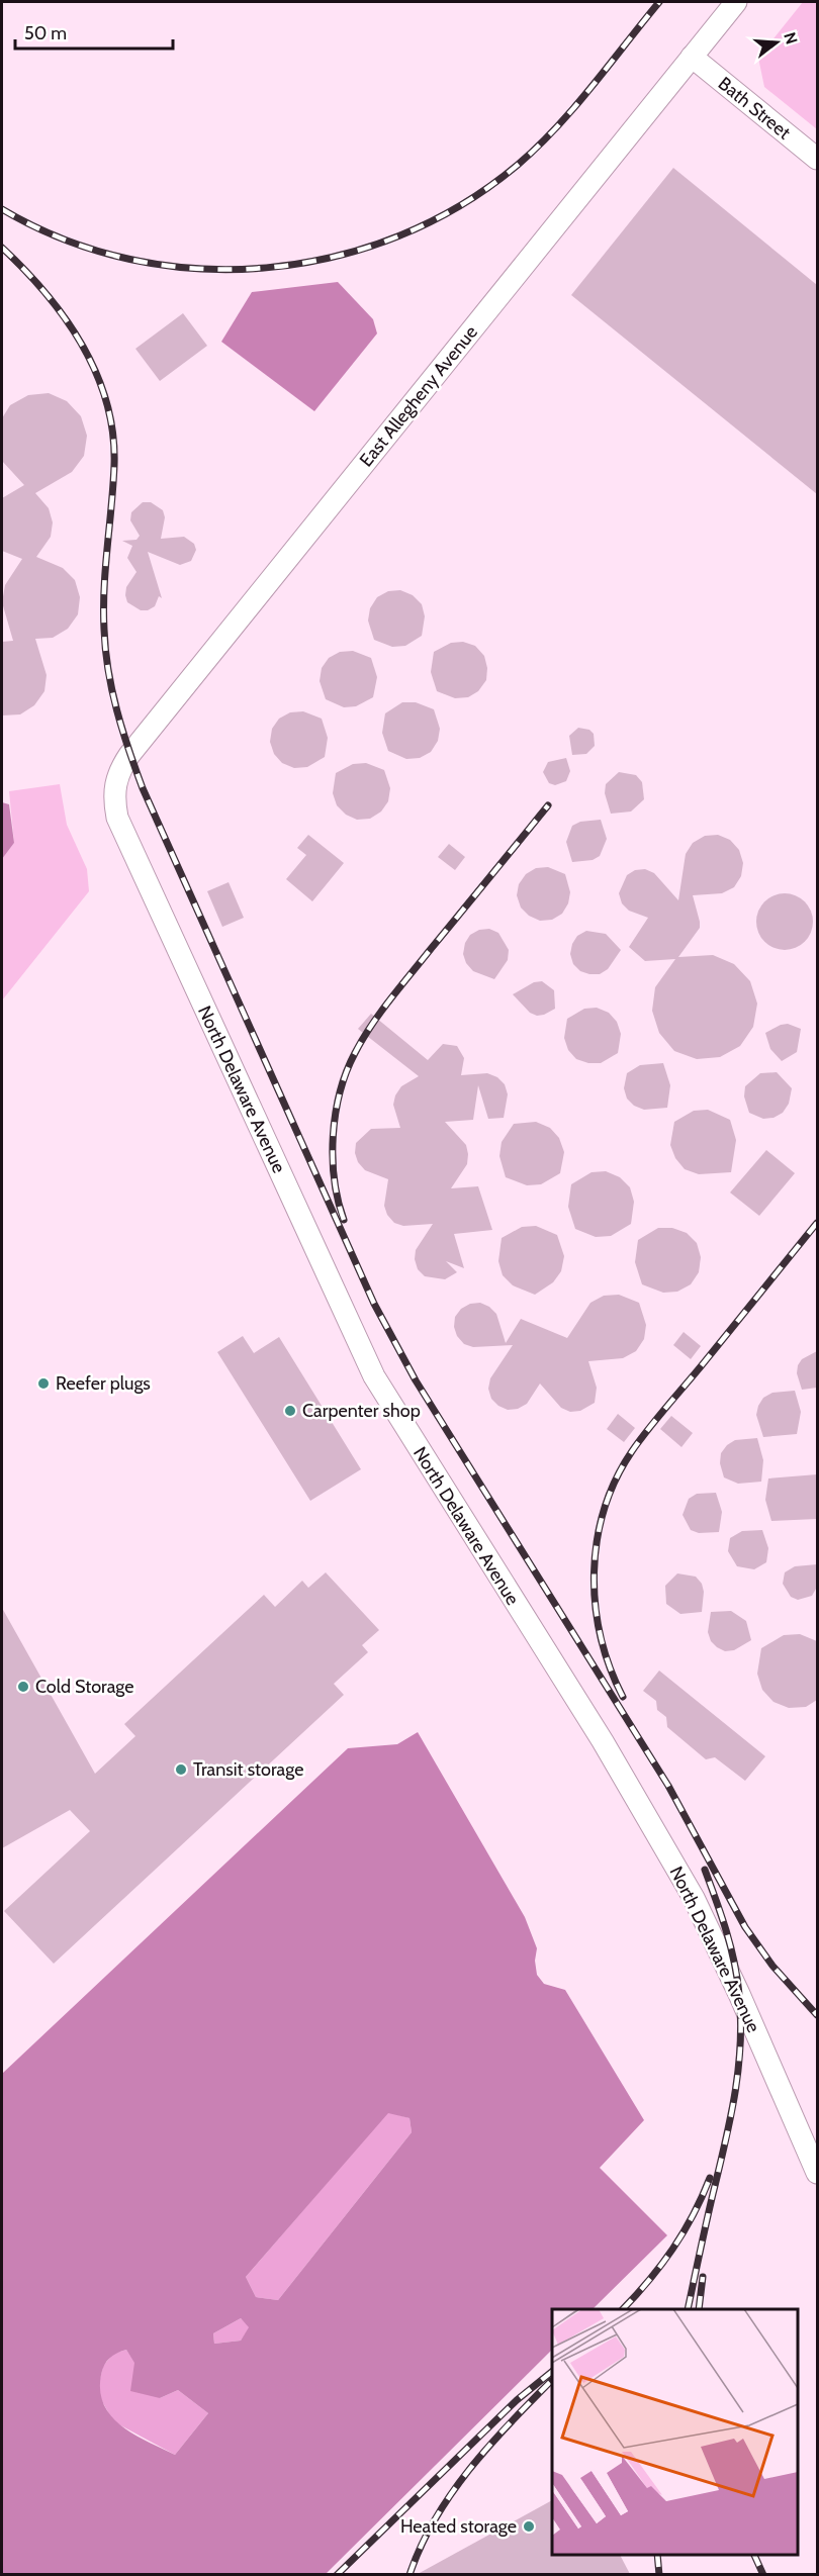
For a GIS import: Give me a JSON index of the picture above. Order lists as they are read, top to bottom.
{
  "streets": {
    "street": ["Bath Street", "East Allegheny Avenue", "North Delaware Avenue"]
  },
  "crossings": [
    ["Bath Street", "East Allegheny Avenue"],
    ["East Allegheny Avenue", "North Delaware Avenue"]
  ],
  "places": [
    "Reefer plugs",
    "Carpenter shop",
    "Cold Storage",
    "Transit storage",
    "Heated storage"
  ],
  "scale_bar": "50 m",
  "north": "right"
}
